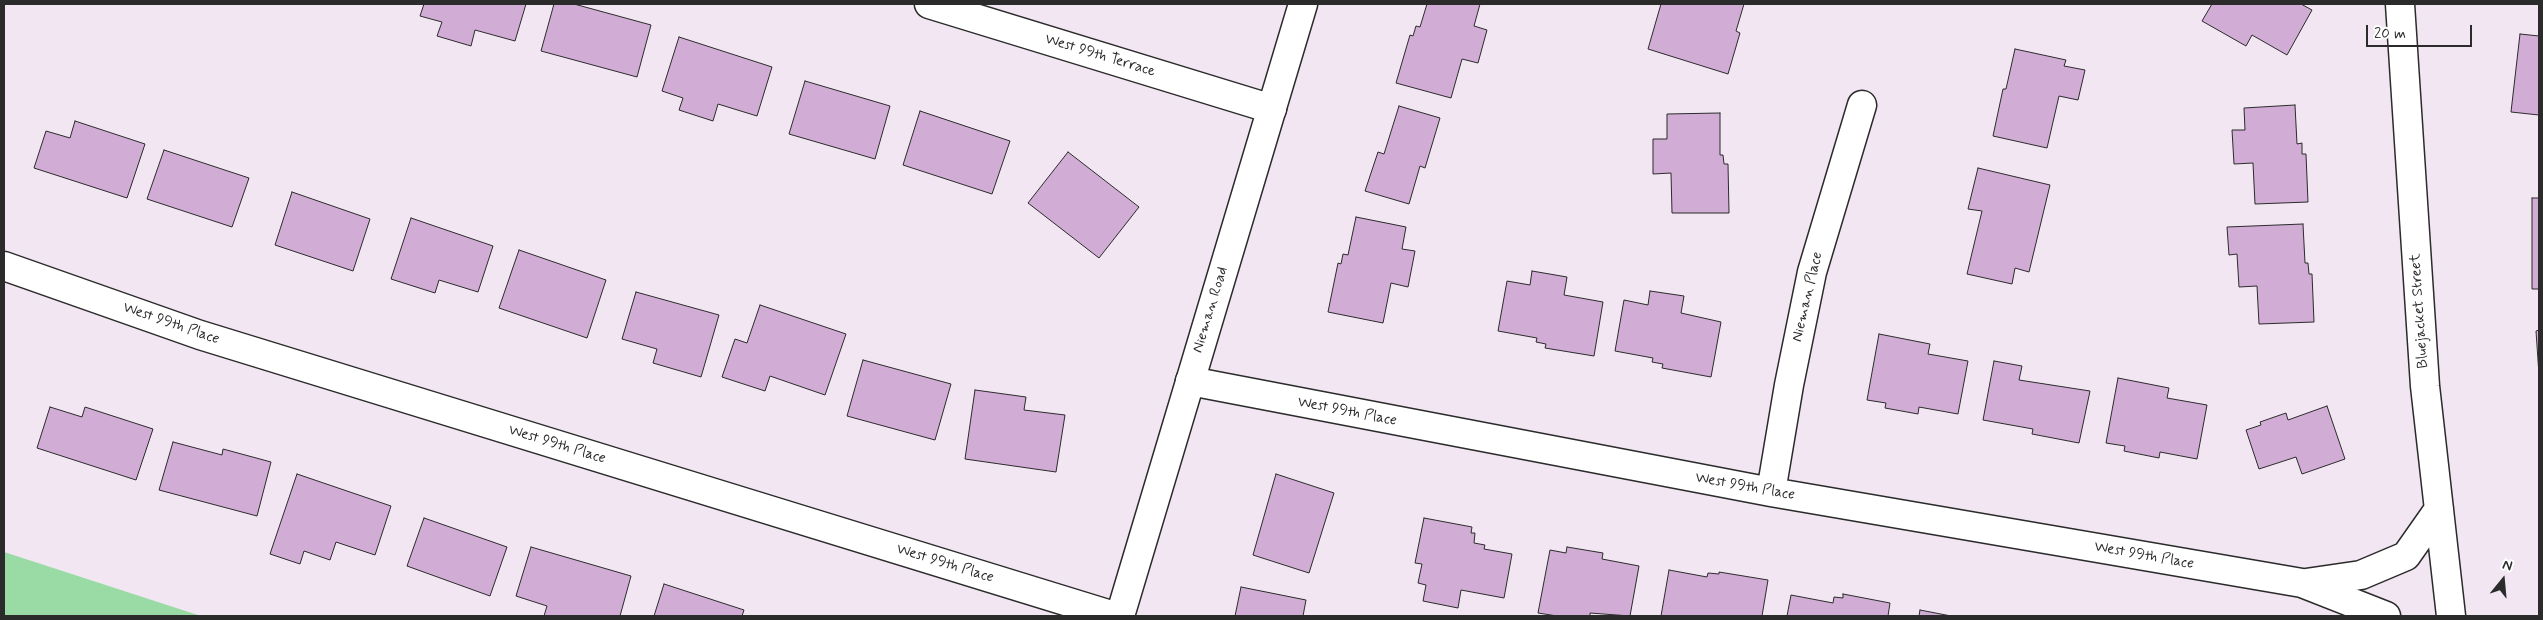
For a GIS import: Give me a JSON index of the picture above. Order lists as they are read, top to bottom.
{
  "streets": {
    "street": [
      "West 99th Terrace",
      "Nieman Place",
      "Nieman Road",
      "Bluejacket Street",
      "West 99th Place"
    ]
  },
  "crossings": [
    ["West 99th Terrace", "Nieman Road"],
    ["Nieman Place", "West 99th Place"],
    ["Nieman Road", "West 99th Place"],
    ["Bluejacket Street", "West 99th Place"]
  ],
  "scale_bar": "20 m",
  "north": "top"
}
